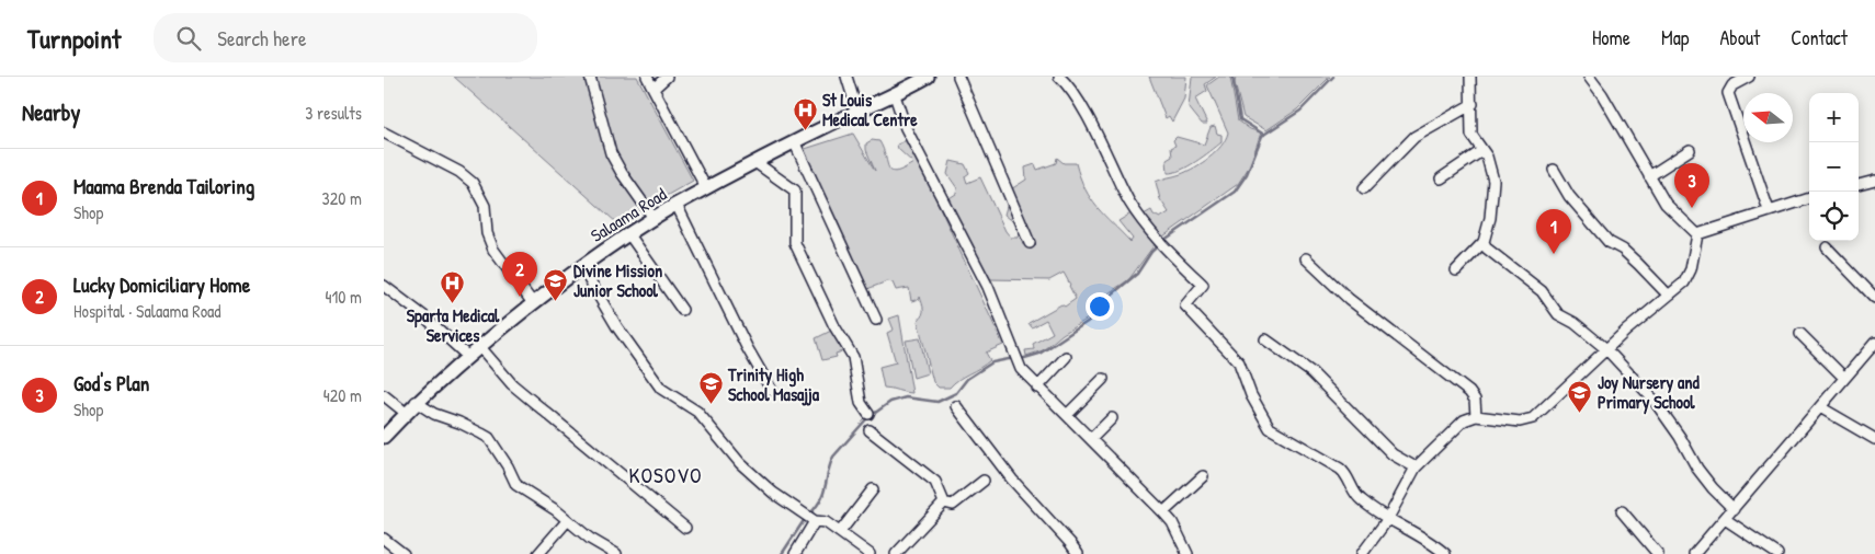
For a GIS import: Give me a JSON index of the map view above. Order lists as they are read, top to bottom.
{
  "streets": {
    "main road": ["Salaama Road"]
  },
  "districts": ["KOSOVO"],
  "places": {
    "hospital": ["St Louis Medical Centre", "Sparta Medical Services"],
    "school or university": ["Divine Mission Junior School", "Trinity High School Masajja", "Joy Nursery and Primary School"]
  },
  "north": "left",
  "page": {
    "header": "Turnpoint",
    "search": "Search here",
    "nav": [
      "Home",
      "Map",
      "About",
      "Contact"
    ],
    "heading": ["Nearby", "3 results"],
    "map_buttons": ["+", "−"],
    "list": [
      {
        "mark": "1",
        "name": "Maama Brenda Tailoring",
        "note": "Shop",
        "value": "320 m"
      },
      {
        "mark": "2",
        "name": "Lucky Domiciliary Home",
        "note": "Hospital · Salaama Road",
        "value": "410 m"
      },
      {
        "mark": "3",
        "name": "God's Plan",
        "note": "Shop",
        "value": "420 m"
      }
    ],
    "pins": ["3", "1", "2"]
  }
}
